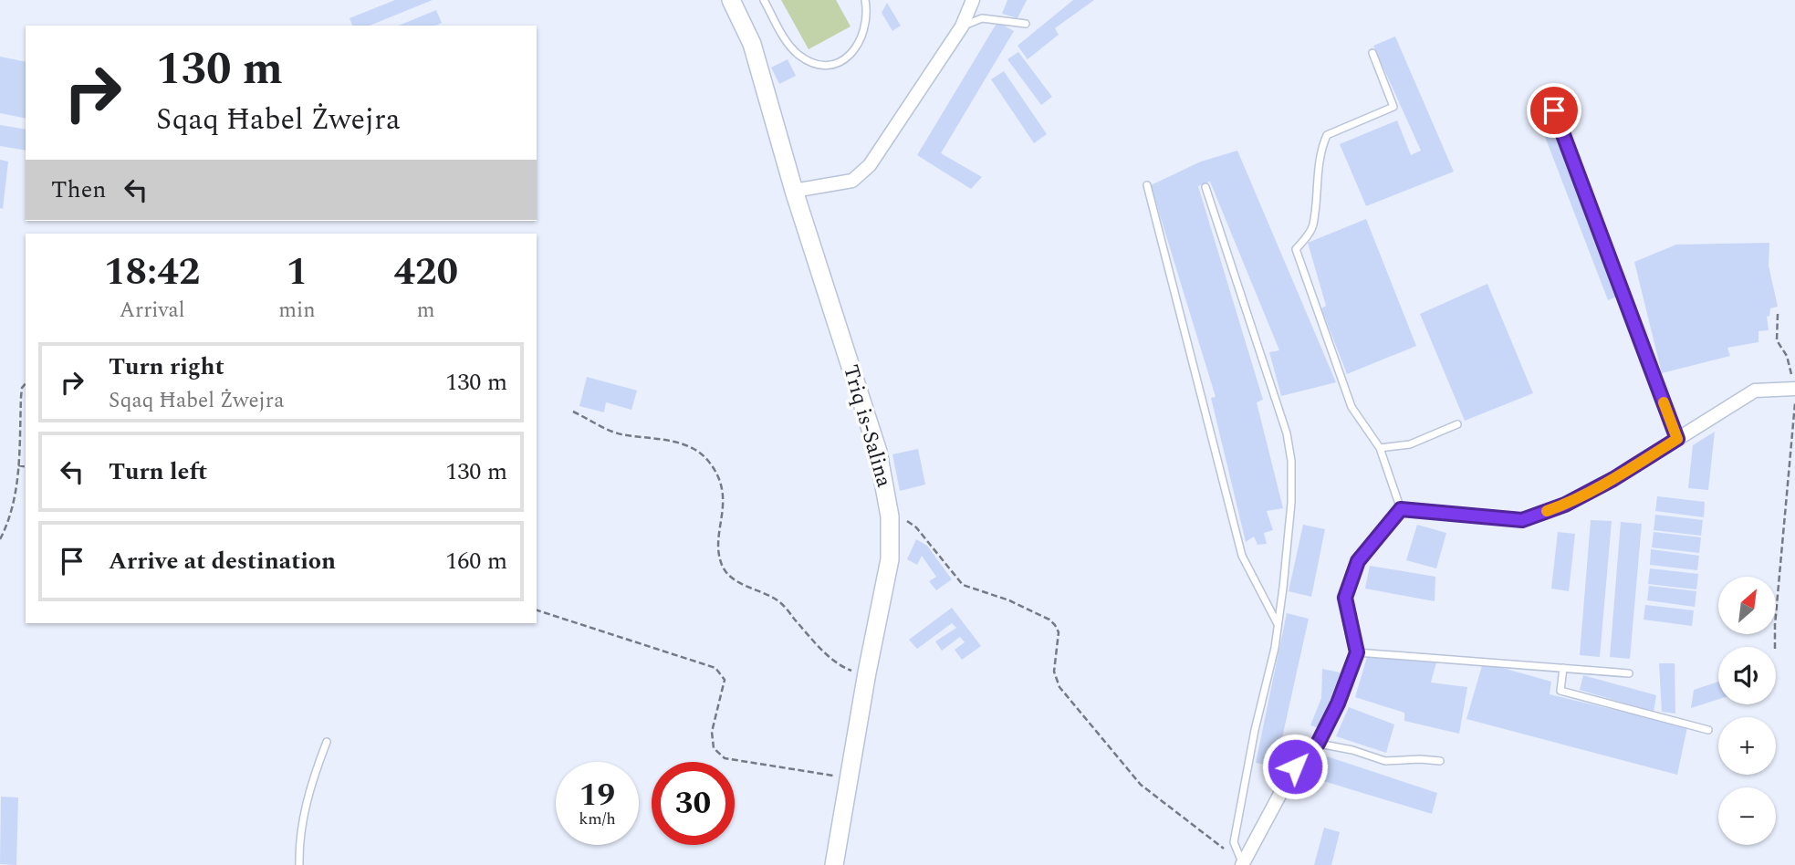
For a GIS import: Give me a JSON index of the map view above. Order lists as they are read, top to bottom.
{
  "streets": {
    "main road": ["Triq is-Salina"]
  },
  "north": "top right",
  "page": {
    "turn": ["130 m", "Sqaq Ħabel Żwejra"],
    "then": "Then",
    "eta": [
      "18:42",
      "Arrival",
      "1",
      "min",
      "420",
      "m"
    ],
    "list": [
      {
        "name": "Turn right",
        "note": "Sqaq Ħabel Żwejra",
        "value": "130 m"
      },
      {
        "name": "Turn left",
        "value": "130 m"
      },
      {
        "name": "Arrive at destination",
        "value": "160 m"
      }
    ],
    "map_buttons": ["+", "−"],
    "speed": "19 km/h",
    "limit": "30"
  }
}
